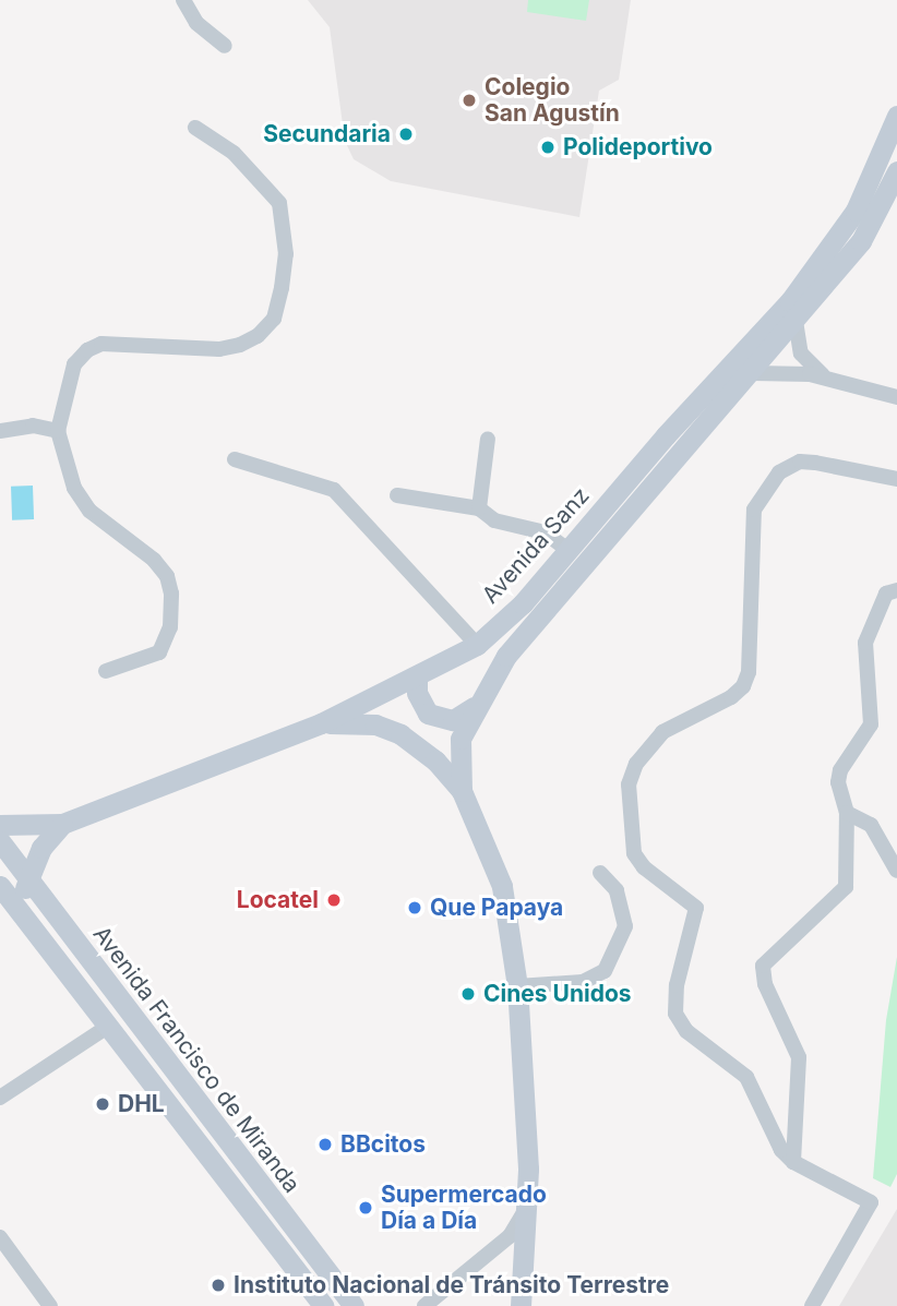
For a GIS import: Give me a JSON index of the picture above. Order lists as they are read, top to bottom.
{
  "streets": {
    "street": ["Avenida Sanz", "Avenida Francisco de Miranda"]
  },
  "places": [
    "Colegio San Agustín",
    "Secundaria",
    "Polideportivo",
    "Locatel",
    "Que Papaya",
    "Cines Unidos",
    "DHL",
    "BBcitos",
    "Supermercado Día a Día",
    "Instituto Nacional de Tránsito Terrestre"
  ]
}
